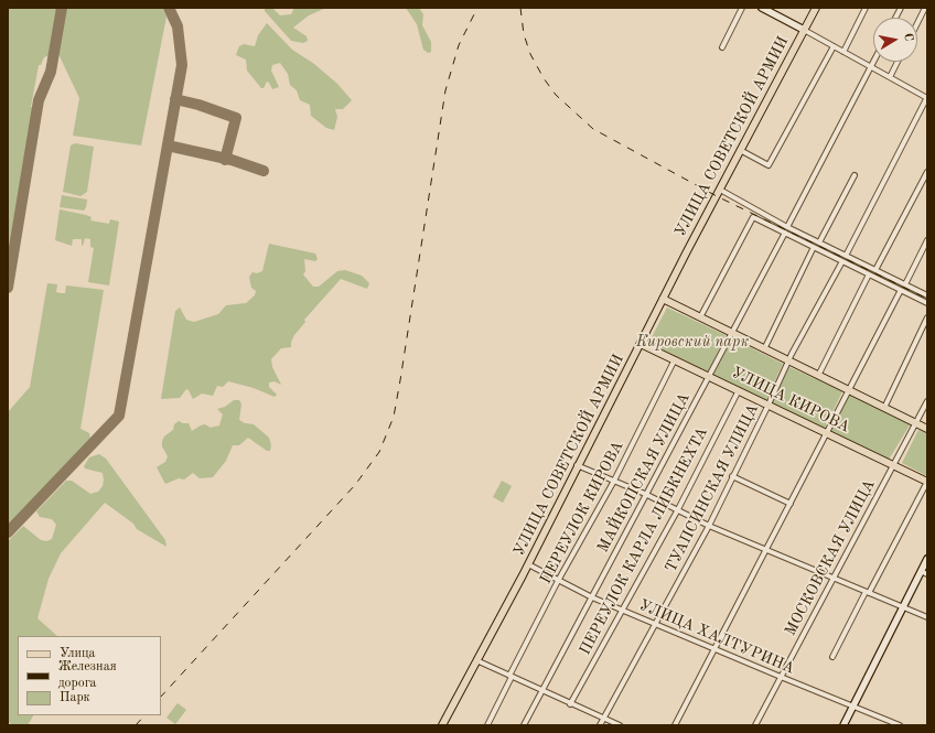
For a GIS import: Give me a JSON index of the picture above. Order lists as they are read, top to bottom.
{
  "streets": {
    "main road": ["УЛИЦА СОВЕТСКОЙ АРМИИ", "УЛИЦА КИРОВА"],
    "street": [
      "МАЙКОПСКАЯ УЛИЦА",
      "ТУАПСИНСКАЯ УЛИЦА",
      "ПЕРЕУЛОК КИРОВА",
      "ПЕРЕУЛОК КАРЛА ЛИБКНЕХТА",
      "МОСКОВСКАЯ УЛИЦА",
      "УЛИЦА ХАЛТУРИНА"
    ]
  },
  "crossings": [
    ["УЛИЦА СОВЕТСКОЙ АРМИИ", "УЛИЦА КИРОВА"],
    ["УЛИЦА СОВЕТСКОЙ АРМИИ", "УЛИЦА ХАЛТУРИНА"],
    ["УЛИЦА КИРОВА", "МАЙКОПСКАЯ УЛИЦА"],
    ["УЛИЦА КИРОВА", "ТУАПСИНСКАЯ УЛИЦА"],
    ["УЛИЦА КИРОВА", "ПЕРЕУЛОК КИРОВА"],
    ["УЛИЦА КИРОВА", "ПЕРЕУЛОК КАРЛА ЛИБКНЕХТА"],
    ["УЛИЦА КИРОВА", "МОСКОВСКАЯ УЛИЦА"],
    ["МАЙКОПСКАЯ УЛИЦА", "УЛИЦА ХАЛТУРИНА"],
    ["ТУАПСИНСКАЯ УЛИЦА", "УЛИЦА ХАЛТУРИНА"],
    ["ПЕРЕУЛОК КИРОВА", "УЛИЦА ХАЛТУРИНА"],
    ["ПЕРЕУЛОК КАРЛА ЛИБКНЕХТА", "УЛИЦА ХАЛТУРИНА"],
    ["МОСКОВСКАЯ УЛИЦА", "УЛИЦА ХАЛТУРИНА"]
  ],
  "parks": ["Кировский парк"],
  "legend": ["Улица", "Железная дорога", "Парк"],
  "north": "right"
}
